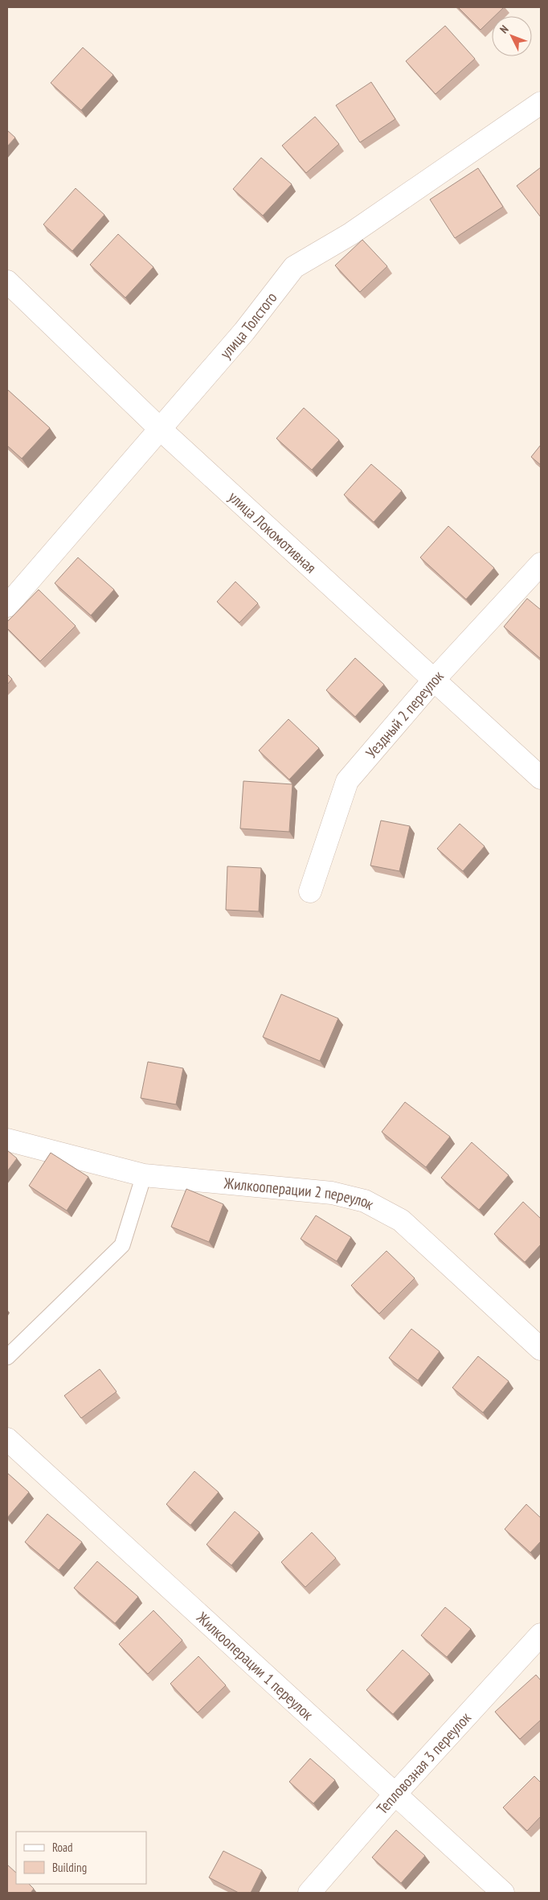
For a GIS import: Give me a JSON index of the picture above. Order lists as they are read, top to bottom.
{
  "streets": {
    "street": [
      "улица Толстого",
      "улица Локомотивная",
      "Уездный 2 переулок",
      "Жилкооперации 2 переулок",
      "Жилкооперации 1 переулок",
      "Тепловозная 3 переулок"
    ]
  },
  "crossings": [
    ["улица Толстого", "улица Локомотивная"],
    ["улица Локомотивная", "Уездный 2 переулок"],
    ["Жилкооперации 1 переулок", "Тепловозная 3 переулок"]
  ],
  "legend": ["Road", "Building"],
  "north": "top left"
}
